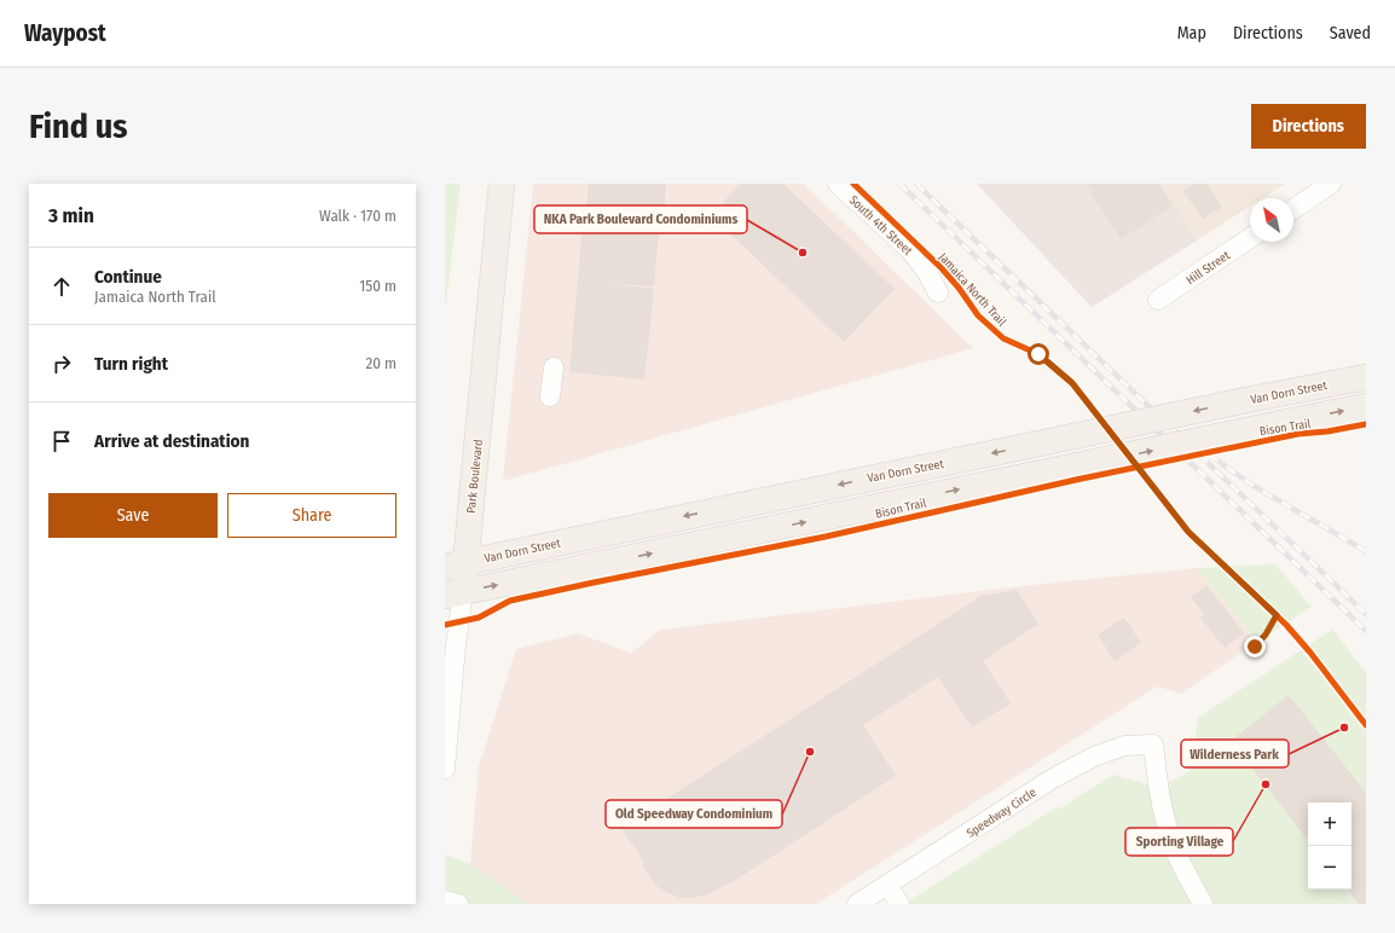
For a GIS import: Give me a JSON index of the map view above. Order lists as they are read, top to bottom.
{
  "streets": {
    "main road": ["Van Dorn Street", "Park Boulevard"],
    "street": ["South 4th Street", "Hill Street", "Speedway Circle"],
    "cycle path": ["Jamaica North Trail", "Bison Trail"]
  },
  "crossings": [
    ["Van Dorn Street", "Park Boulevard"]
  ],
  "places": [
    "NKA Park Boulevard Condominiums",
    "Wilderness Park",
    "Old Speedway Condominium",
    "Sporting Village"
  ],
  "north": "top left",
  "page": {
    "header": "Waypost",
    "nav": ["Map", "Directions", "Saved"],
    "buttons": [
      "Directions",
      ["Save", "Share"]
    ],
    "title": "Find us",
    "heading": ["3 min", "Walk · 170 m"],
    "list": [
      ["Continue", "Jamaica North Trail", "150 m"],
      ["Turn right", "20 m"],
      "Arrive at destination"
    ],
    "map_buttons": ["+", "−"]
  }
}
